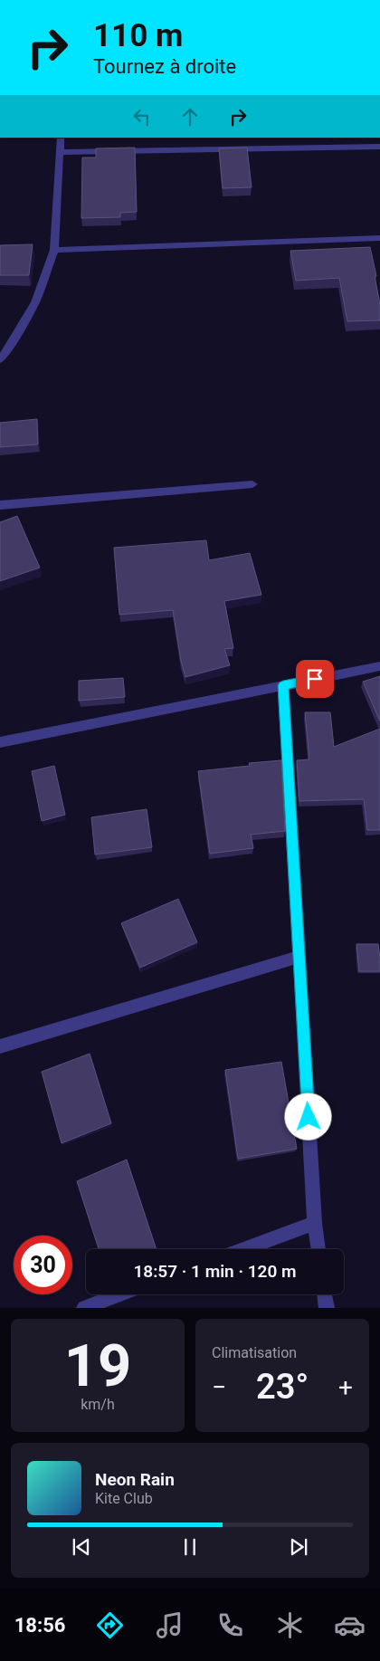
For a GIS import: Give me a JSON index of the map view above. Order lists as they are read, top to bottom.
{
  "page": {
    "turn": ["110 m", "Tournez à droite"],
    "limit": "30",
    "trip": "18:57 · 1 min · 120 m",
    "tile": [
      ["19", "km/h"],
      "Climatisation"
    ],
    "heat": ["−", "23°", "+"],
    "song": ["Neon Rain", "Kite Club"],
    "tabs": "18:56"
  }
}
